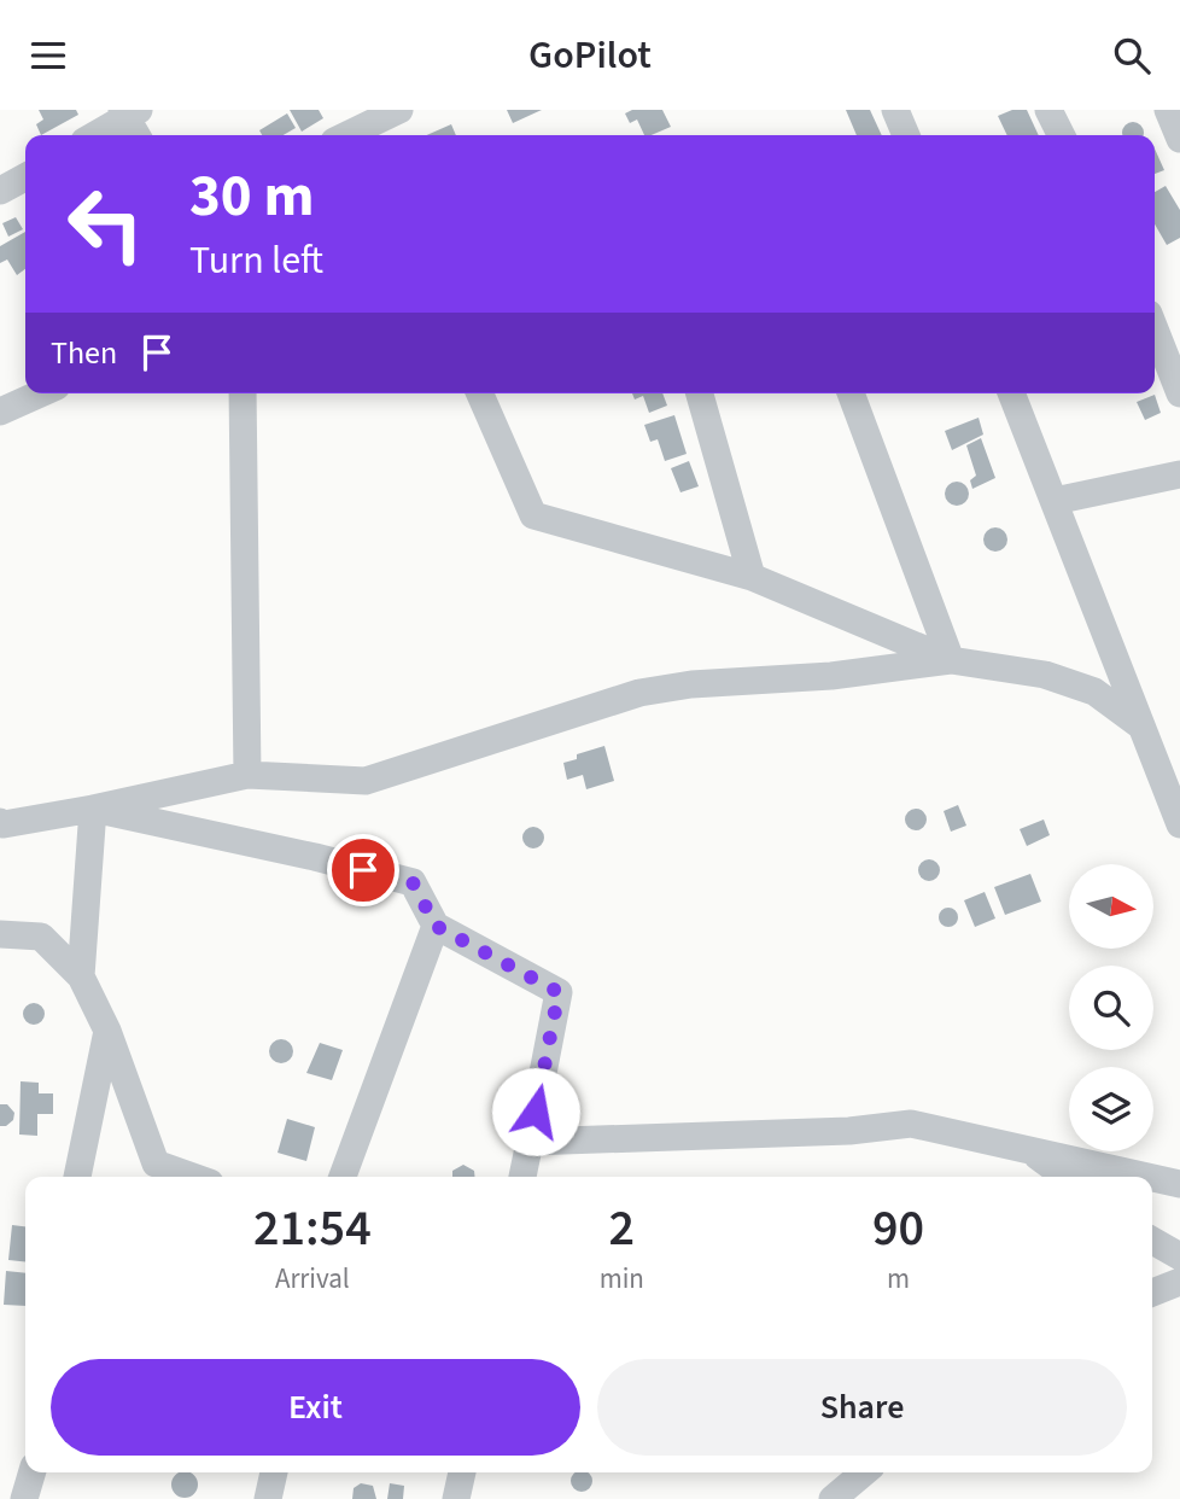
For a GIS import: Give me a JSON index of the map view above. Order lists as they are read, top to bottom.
{
  "north": "right",
  "page": {
    "header": "GoPilot",
    "turn": ["30 m", "Turn left"],
    "then": "Then",
    "eta": [
      "21:54",
      "Arrival",
      "2",
      "min",
      "90",
      "m"
    ],
    "buttons": ["Exit", "Share"]
  }
}
